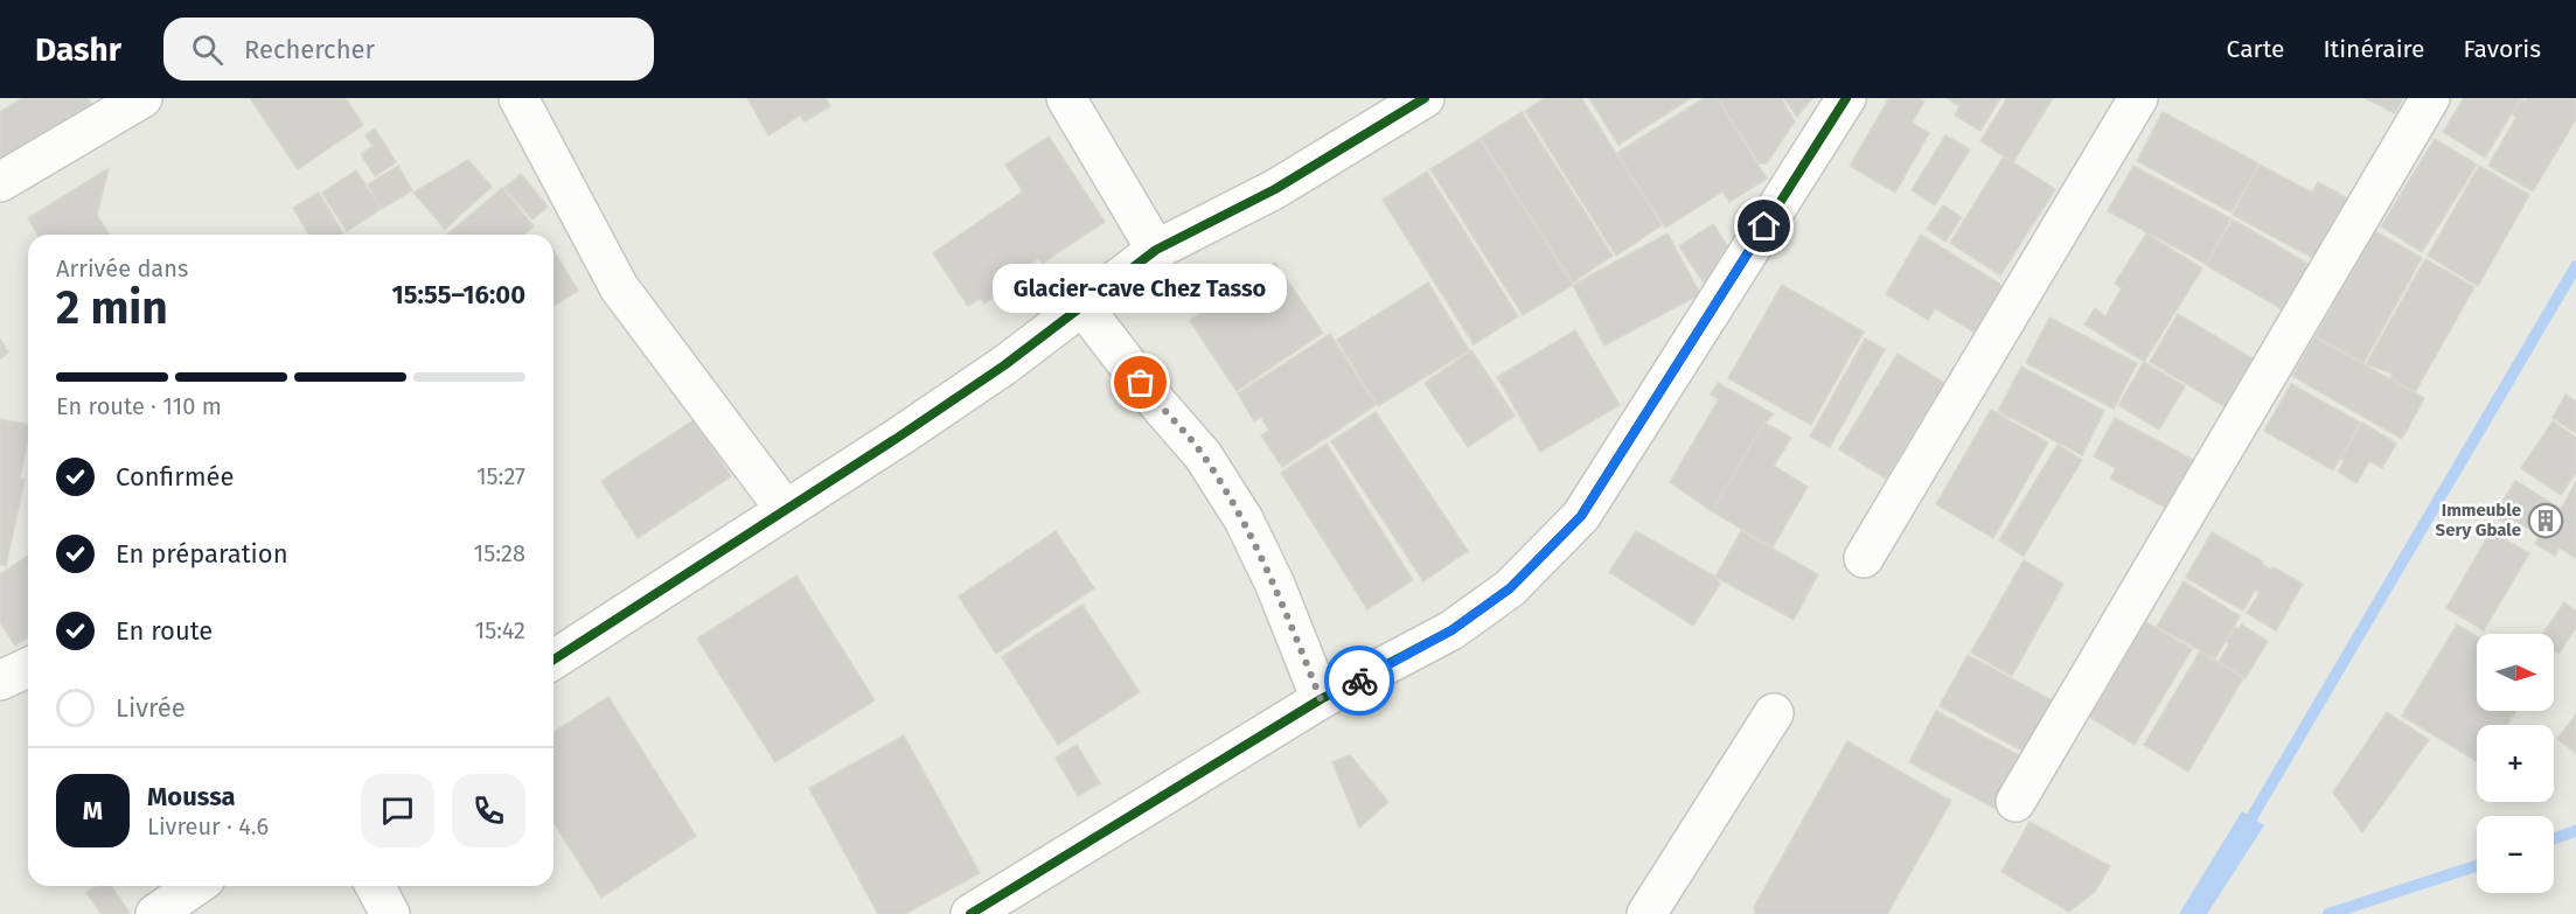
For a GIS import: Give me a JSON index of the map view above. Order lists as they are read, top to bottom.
{
  "places": {
    "other": ["Glacier-cave Chez Tasso"],
    "building": ["Immeuble Sery Gbale"]
  },
  "north": "right",
  "page": {
    "header": "Dashr",
    "search": "Rechercher",
    "nav": ["Carte", "Itinéraire", "Favoris"],
    "heading": ["2 min", "Arrivée dans", "15:55–16:00"],
    "panel": ["Moussa", "Livreur · 4.6"],
    "bubble": "Glacier-cave Chez Tasso",
    "bar": "En route · 110 m",
    "list": [
      ["Confirmée", "15:27"],
      ["En préparation", "15:28"],
      ["En route", "15:42"],
      "Livrée"
    ],
    "map_buttons": ["+", "−"],
    "round": "M"
  }
}
